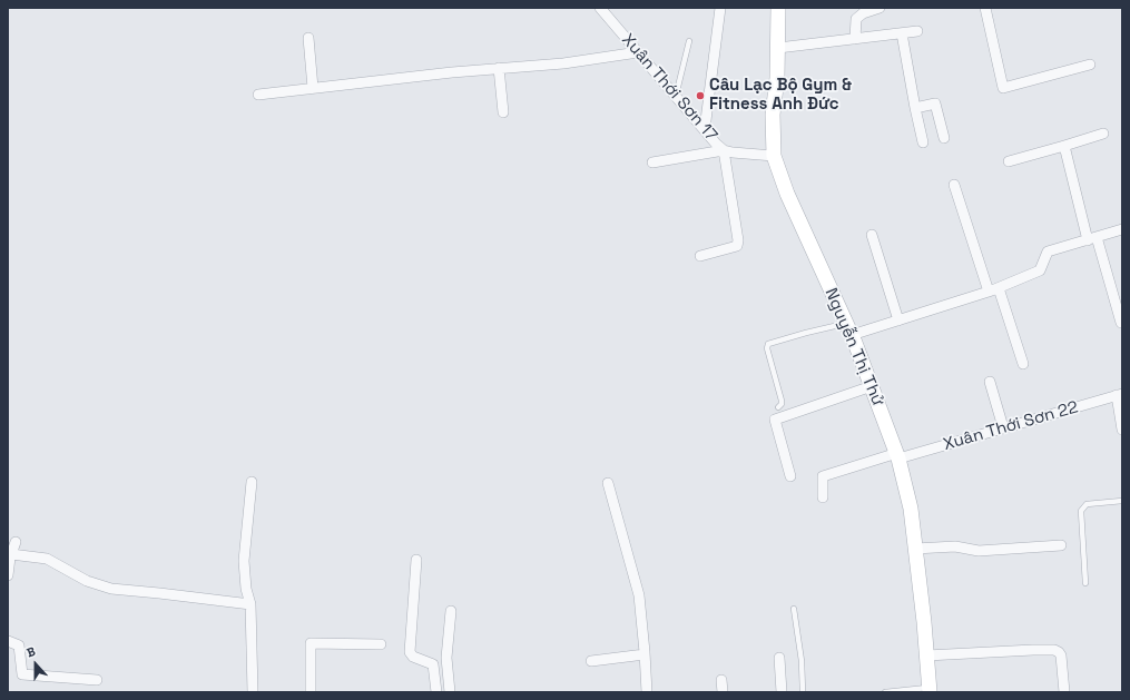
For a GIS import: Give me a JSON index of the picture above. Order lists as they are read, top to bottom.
{
  "streets": {
    "street": ["Xuân Thới Sơn 17", "Nguyễn Thị Thử", "Xuân Thới Sơn 22"]
  },
  "crossings": [
    ["Xuân Thới Sơn 17", "Nguyễn Thị Thử"],
    ["Nguyễn Thị Thử", "Xuân Thới Sơn 22"]
  ],
  "places": ["Câu Lạc Bộ Gym & Fitness Anh Đức"],
  "north": "top"
}
